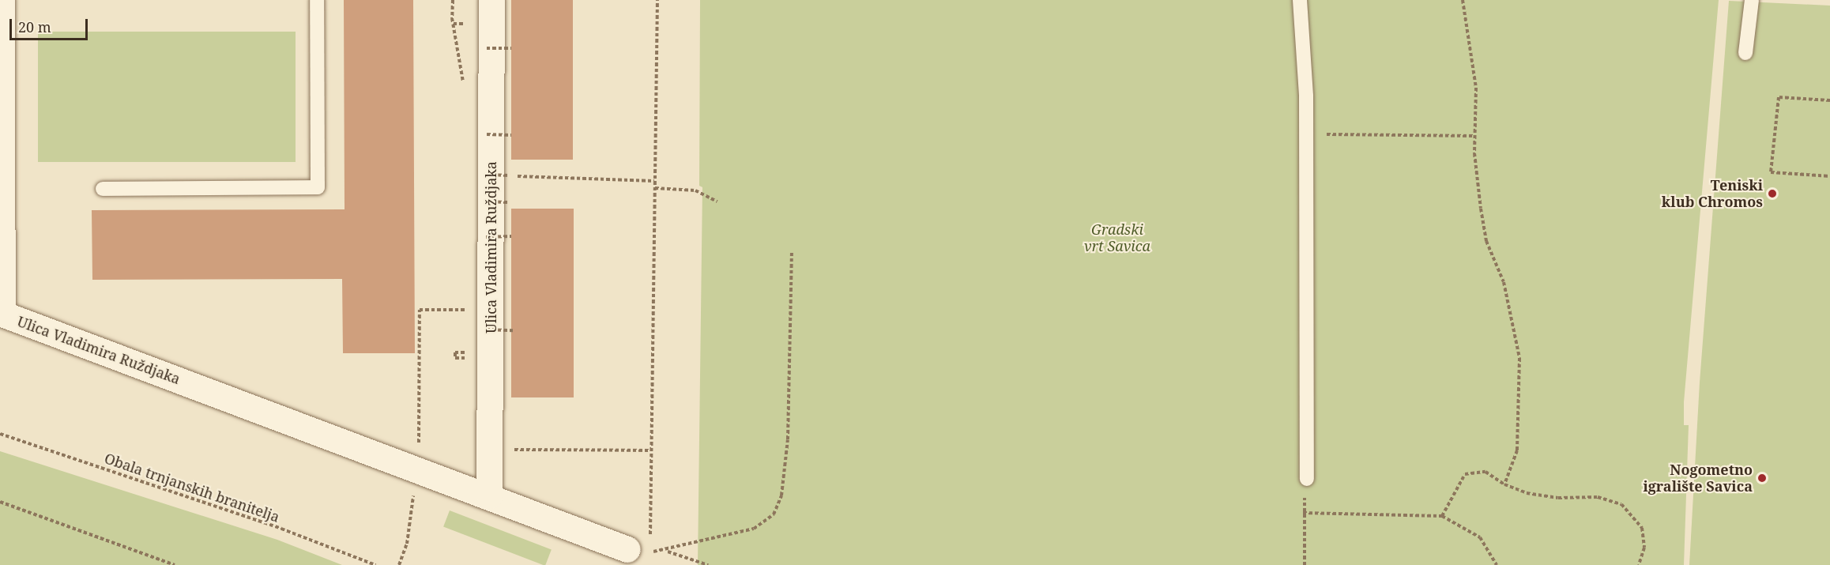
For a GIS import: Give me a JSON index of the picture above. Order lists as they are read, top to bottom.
{
  "streets": {
    "street": ["Ulica Vladimira Ruždjaka"],
    "path": ["Obala trnjanskih branitelja"]
  },
  "parks": ["Gradski vrt Savica"],
  "places": ["Teniski klub Chromos", "Nogometno igralište Savica"],
  "scale_bar": "20 m"
}
